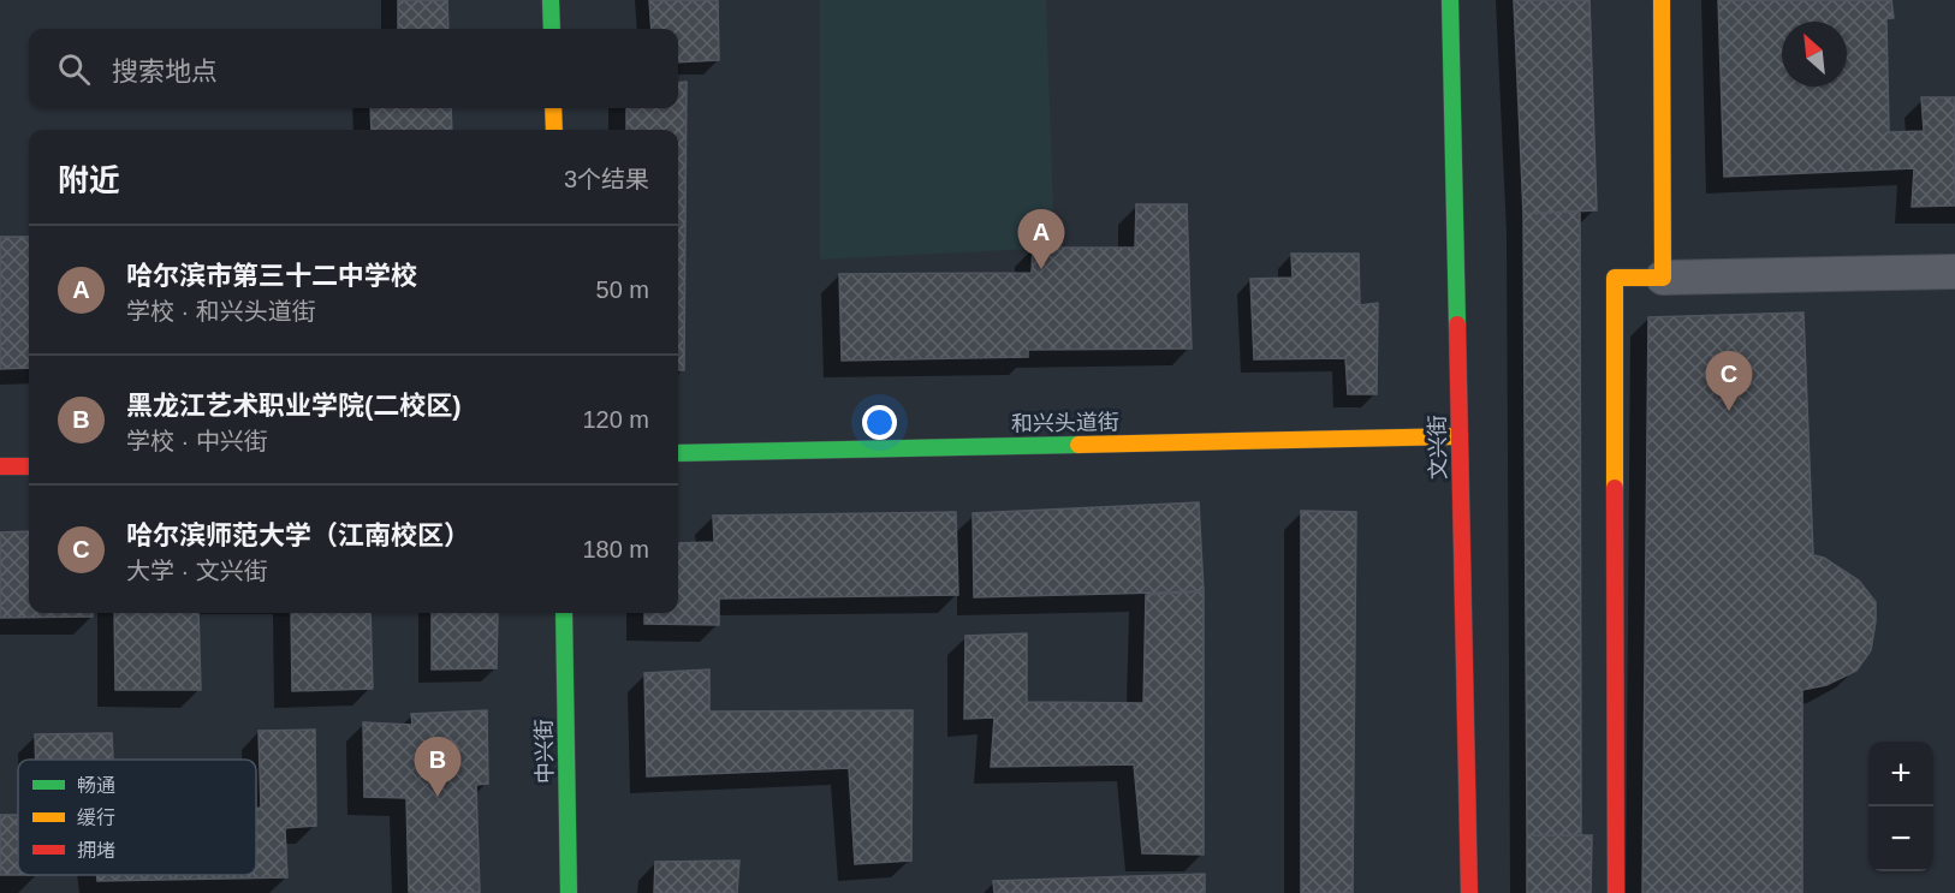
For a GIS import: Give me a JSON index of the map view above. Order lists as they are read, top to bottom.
{
  "streets": {
    "street": ["和兴头道街", "文兴街", "中兴街"]
  },
  "crossings": [
    ["和兴头道街", "文兴街"]
  ],
  "legend": ["畅通", "缓行", "拥堵"],
  "north": "top left",
  "page": {
    "search": "搜索地点",
    "heading": ["附近", "3个结果"],
    "pins": ["A", "C", "B"],
    "list": [
      {
        "mark": "A",
        "name": "哈尔滨市第三十二中学校",
        "note": "学校 · 和兴头道街",
        "value": "50 m"
      },
      {
        "mark": "B",
        "name": "黑龙江艺术职业学院(二校区)",
        "note": "学校 · 中兴街",
        "value": "120 m"
      },
      {
        "mark": "C",
        "name": "哈尔滨师范大学（江南校区）",
        "note": "大学 · 文兴街",
        "value": "180 m"
      }
    ],
    "map_buttons": ["+", "−"]
  }
}
